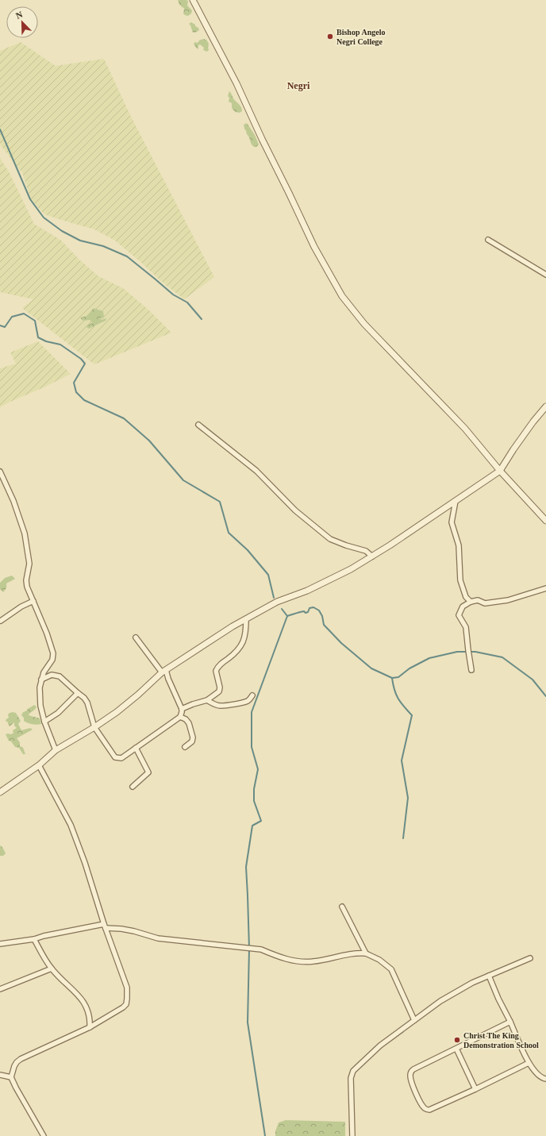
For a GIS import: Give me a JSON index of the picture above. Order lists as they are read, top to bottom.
{
  "districts": ["Negri"],
  "places": ["Bishop Angelo Negri College", "Christ The King Demonstration School"],
  "north": "top left"
}
